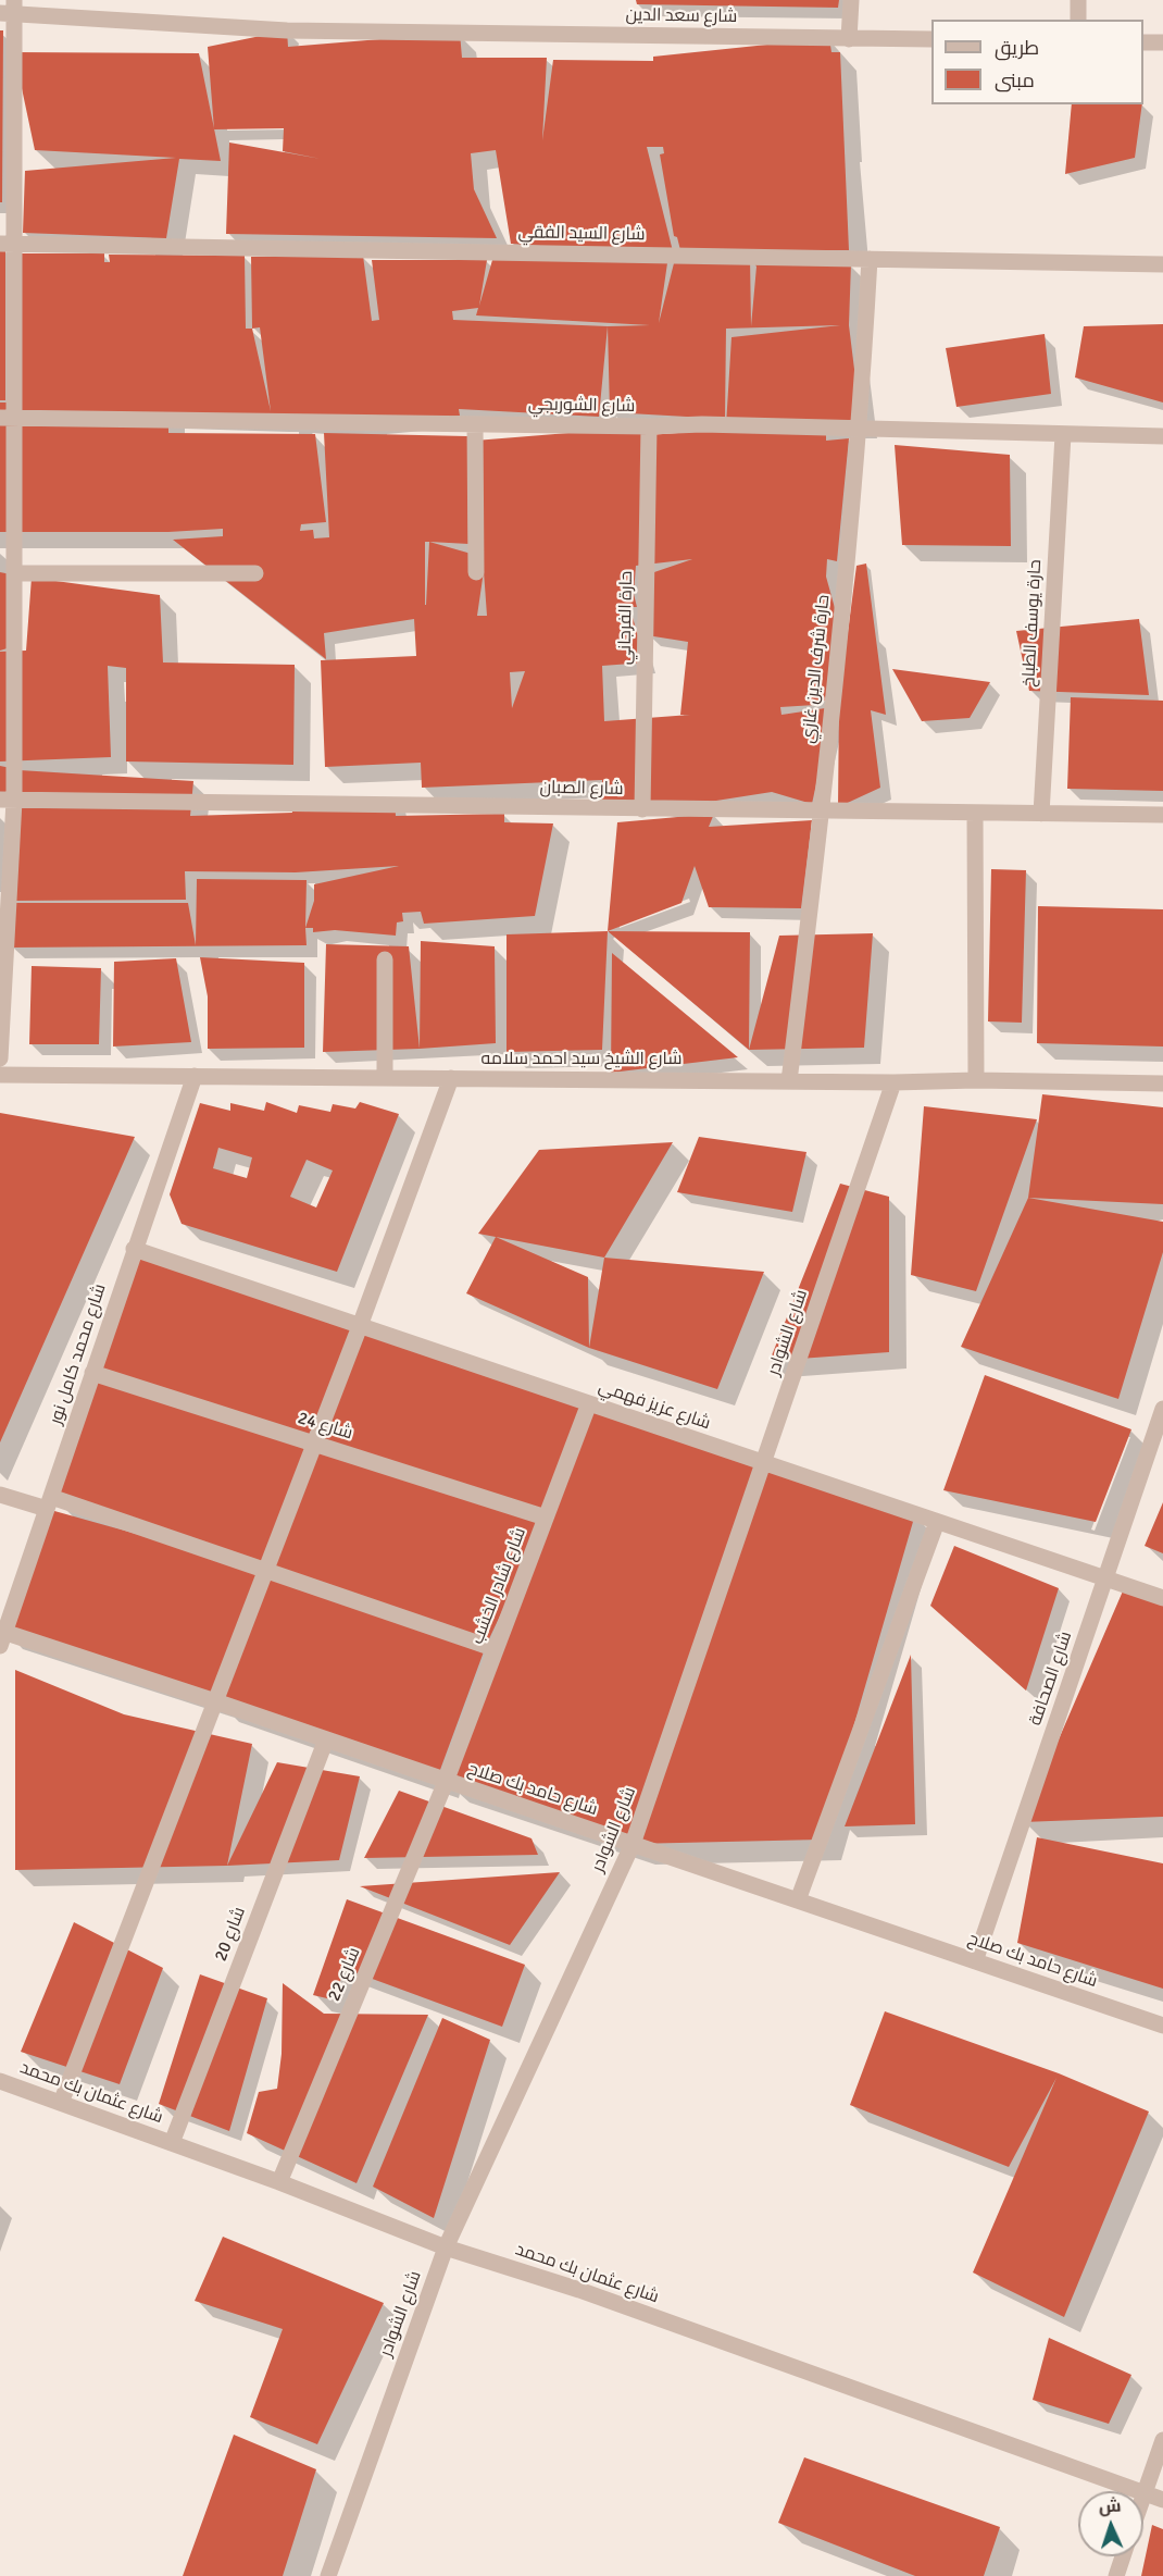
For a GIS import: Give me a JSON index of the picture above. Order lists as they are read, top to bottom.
{
  "streets": {
    "street": [
      "شارع سعد الدين",
      "شارع السيد الفقي",
      "شارع الشوربجي",
      "حارة الفرجاني",
      "حارة يوسف الطباخ",
      "حارة شرف الدين غازي",
      "شارع الصبان",
      "شارع الشيخ سيد احمد سلامه",
      "شارع الشوادر",
      "شارع محمد كامل نور",
      "شارع عزيز فهمي",
      "شارع 24",
      "شارع شادر الخشب",
      "شارع الصحافة",
      "شارع حامد بك صلاح",
      "شارع 20",
      "شارع 22",
      "شارع عثمان بك محمد"
    ]
  },
  "crossings": [
    ["شارع السيد الفقي", "حارة شرف الدين غازي"],
    ["شارع الشوربجي", "حارة الفرجاني"],
    ["شارع الشوربجي", "حارة يوسف الطباخ"],
    ["شارع الشوربجي", "حارة شرف الدين غازي"],
    ["حارة الفرجاني", "شارع الصبان"],
    ["حارة يوسف الطباخ", "شارع الصبان"],
    ["حارة شرف الدين غازي", "شارع الصبان"],
    ["حارة شرف الدين غازي", "شارع الشيخ سيد احمد سلامه"],
    ["شارع الشيخ سيد احمد سلامه", "شارع الشوادر"],
    ["شارع الشيخ سيد احمد سلامه", "شارع محمد كامل نور"],
    ["شارع الشوادر", "شارع عزيز فهمي"],
    ["شارع الشوادر", "شارع حامد بك صلاح"],
    ["شارع الشوادر", "شارع عثمان بك محمد"],
    ["شارع محمد كامل نور", "شارع عزيز فهمي"],
    ["شارع محمد كامل نور", "شارع 24"],
    ["شارع محمد كامل نور", "شارع حامد بك صلاح"],
    ["شارع عزيز فهمي", "شارع شادر الخشب"],
    ["شارع عزيز فهمي", "شارع الصحافة"],
    ["شارع 24", "شارع شادر الخشب"],
    ["شارع شادر الخشب", "شارع حامد بك صلاح"],
    ["شارع شادر الخشب", "شارع 22"],
    ["شارع الصحافة", "شارع حامد بك صلاح"],
    ["شارع حامد بك صلاح", "شارع 20"],
    ["شارع حامد بك صلاح", "شارع 22"],
    ["شارع 20", "شارع عثمان بك محمد"],
    ["شارع 22", "شارع عثمان بك محمد"]
  ],
  "legend": ["طريق", "مبنى"],
  "north": "top"
}
